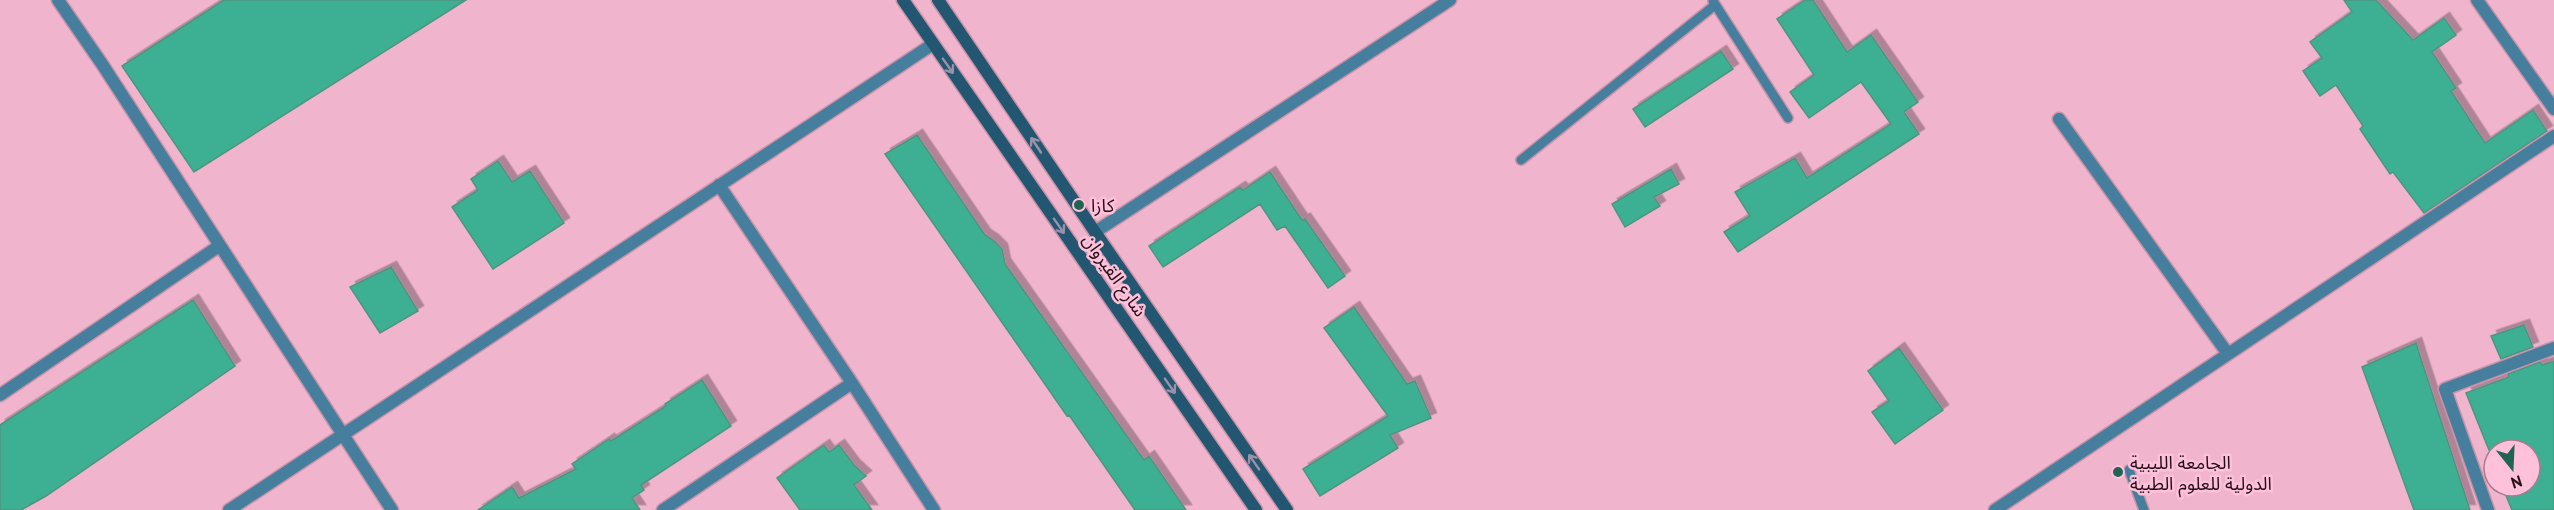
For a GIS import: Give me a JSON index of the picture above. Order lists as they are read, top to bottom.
{
  "streets": {
    "main road": ["شارع القيروان"]
  },
  "places": ["كازا", "الجامعة الليبية الدولية للعلوم الطبية"],
  "north": "bottom"
}
